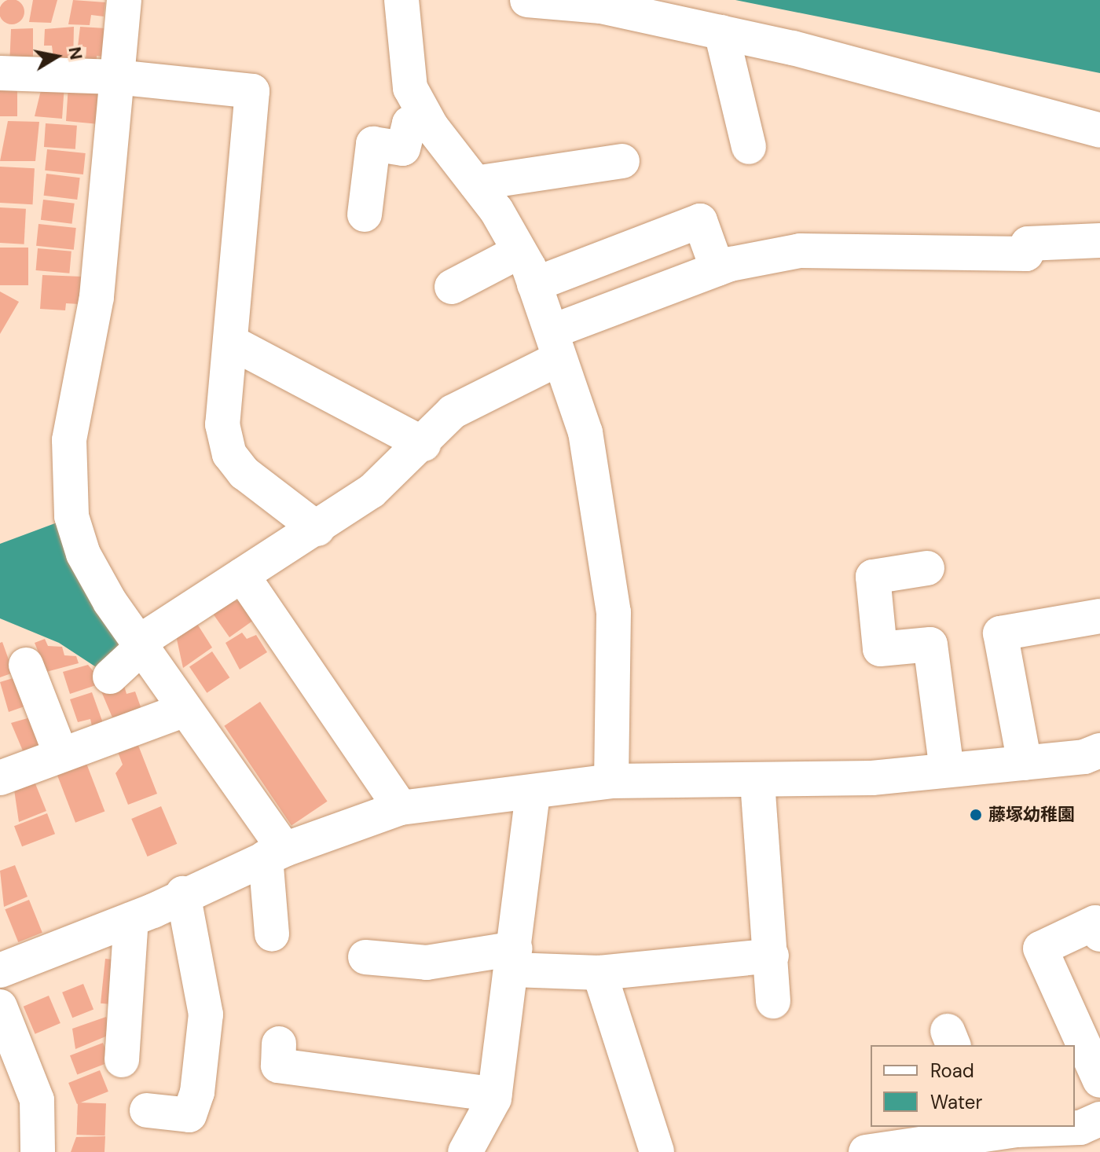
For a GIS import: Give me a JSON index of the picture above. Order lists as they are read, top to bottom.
{
  "places": ["藤塚幼稚園"],
  "legend": ["Road", "Water"],
  "north": "right"
}
